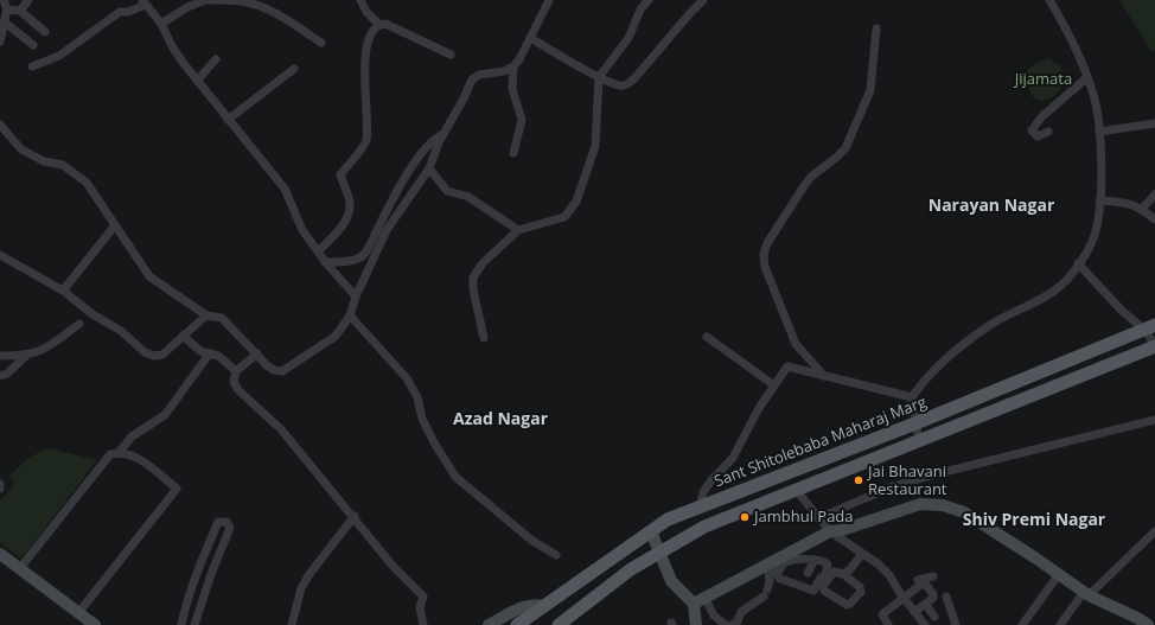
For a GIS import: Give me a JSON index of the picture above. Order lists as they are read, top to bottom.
{
  "streets": {
    "main road": ["Sant Shitolebaba Maharaj Marg"]
  },
  "districts": ["Narayan Nagar", "Azad Nagar", "Shiv Premi Nagar"],
  "parks": ["Jijamata"],
  "places": ["Jai Bhavani Restaurant", "Jambhul Pada"]
}
